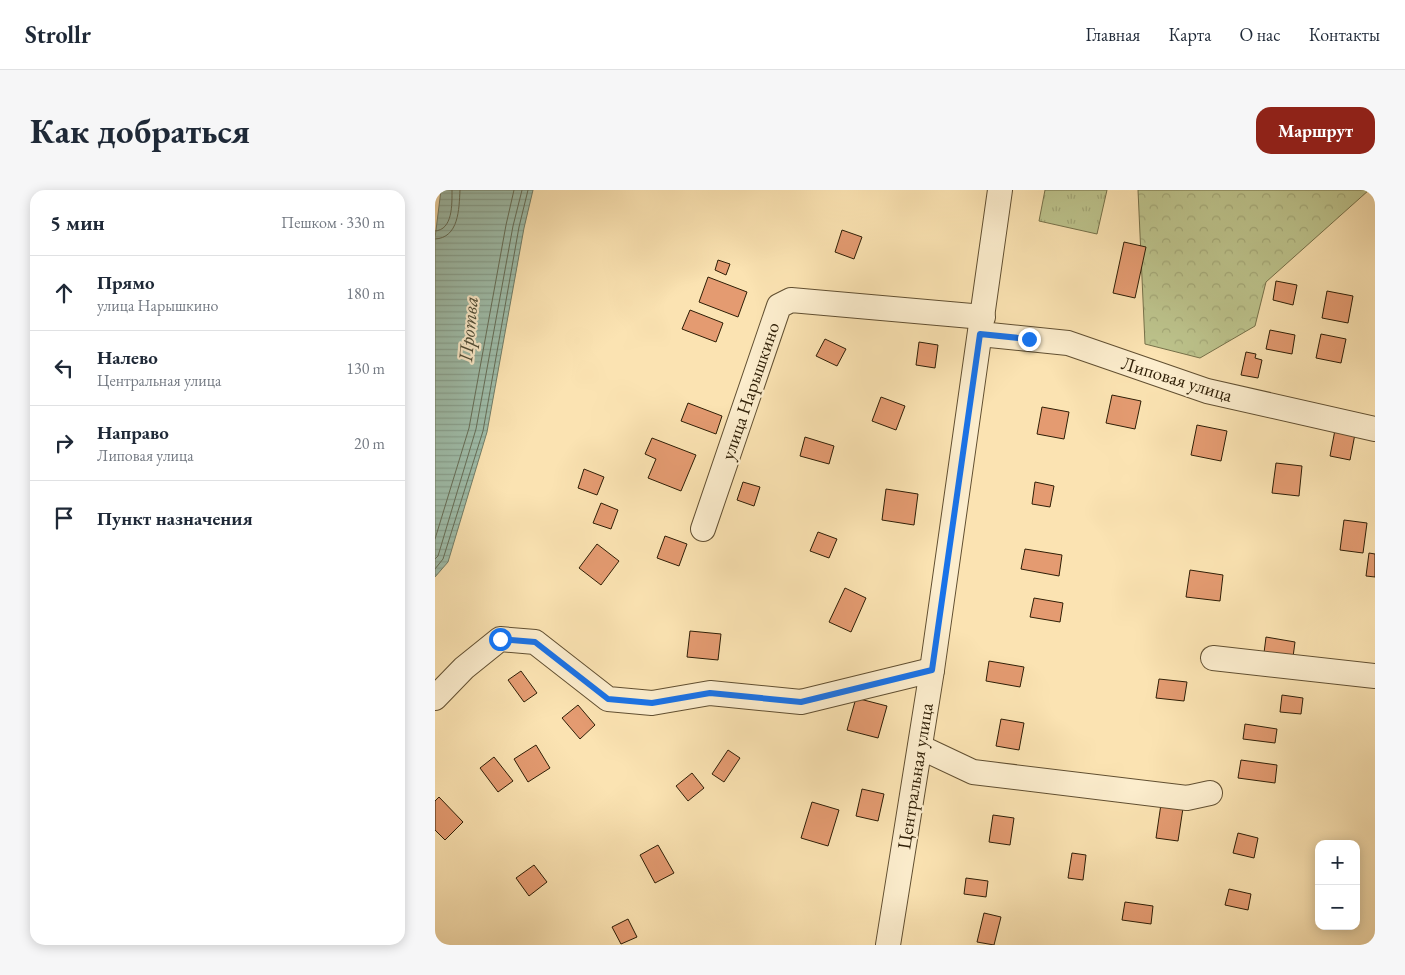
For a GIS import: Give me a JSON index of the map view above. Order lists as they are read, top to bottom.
{
  "streets": {
    "street": ["Липовая улица", "улица Нарышкино", "Центральная улица"]
  },
  "crossings": [
    ["Липовая улица", "улица Нарышкино"],
    ["Липовая улица", "Центральная улица"],
    ["улица Нарышкино", "Центральная улица"]
  ],
  "water": ["Протва"],
  "page": {
    "header": "Strollr",
    "nav": [
      "Главная",
      "Карта",
      "О нас",
      "Контакты"
    ],
    "buttons": "Маршрут",
    "title": "Как добраться",
    "heading": ["5 мин", "Пешком · 330 m"],
    "list": [
      ["Прямо", "улица Нарышкино", "180 m"],
      ["Налево", "Центральная улица", "130 m"],
      ["Направо", "Липовая улица", "20 m"],
      "Пункт назначения"
    ],
    "map_buttons": ["+", "−"]
  }
}
